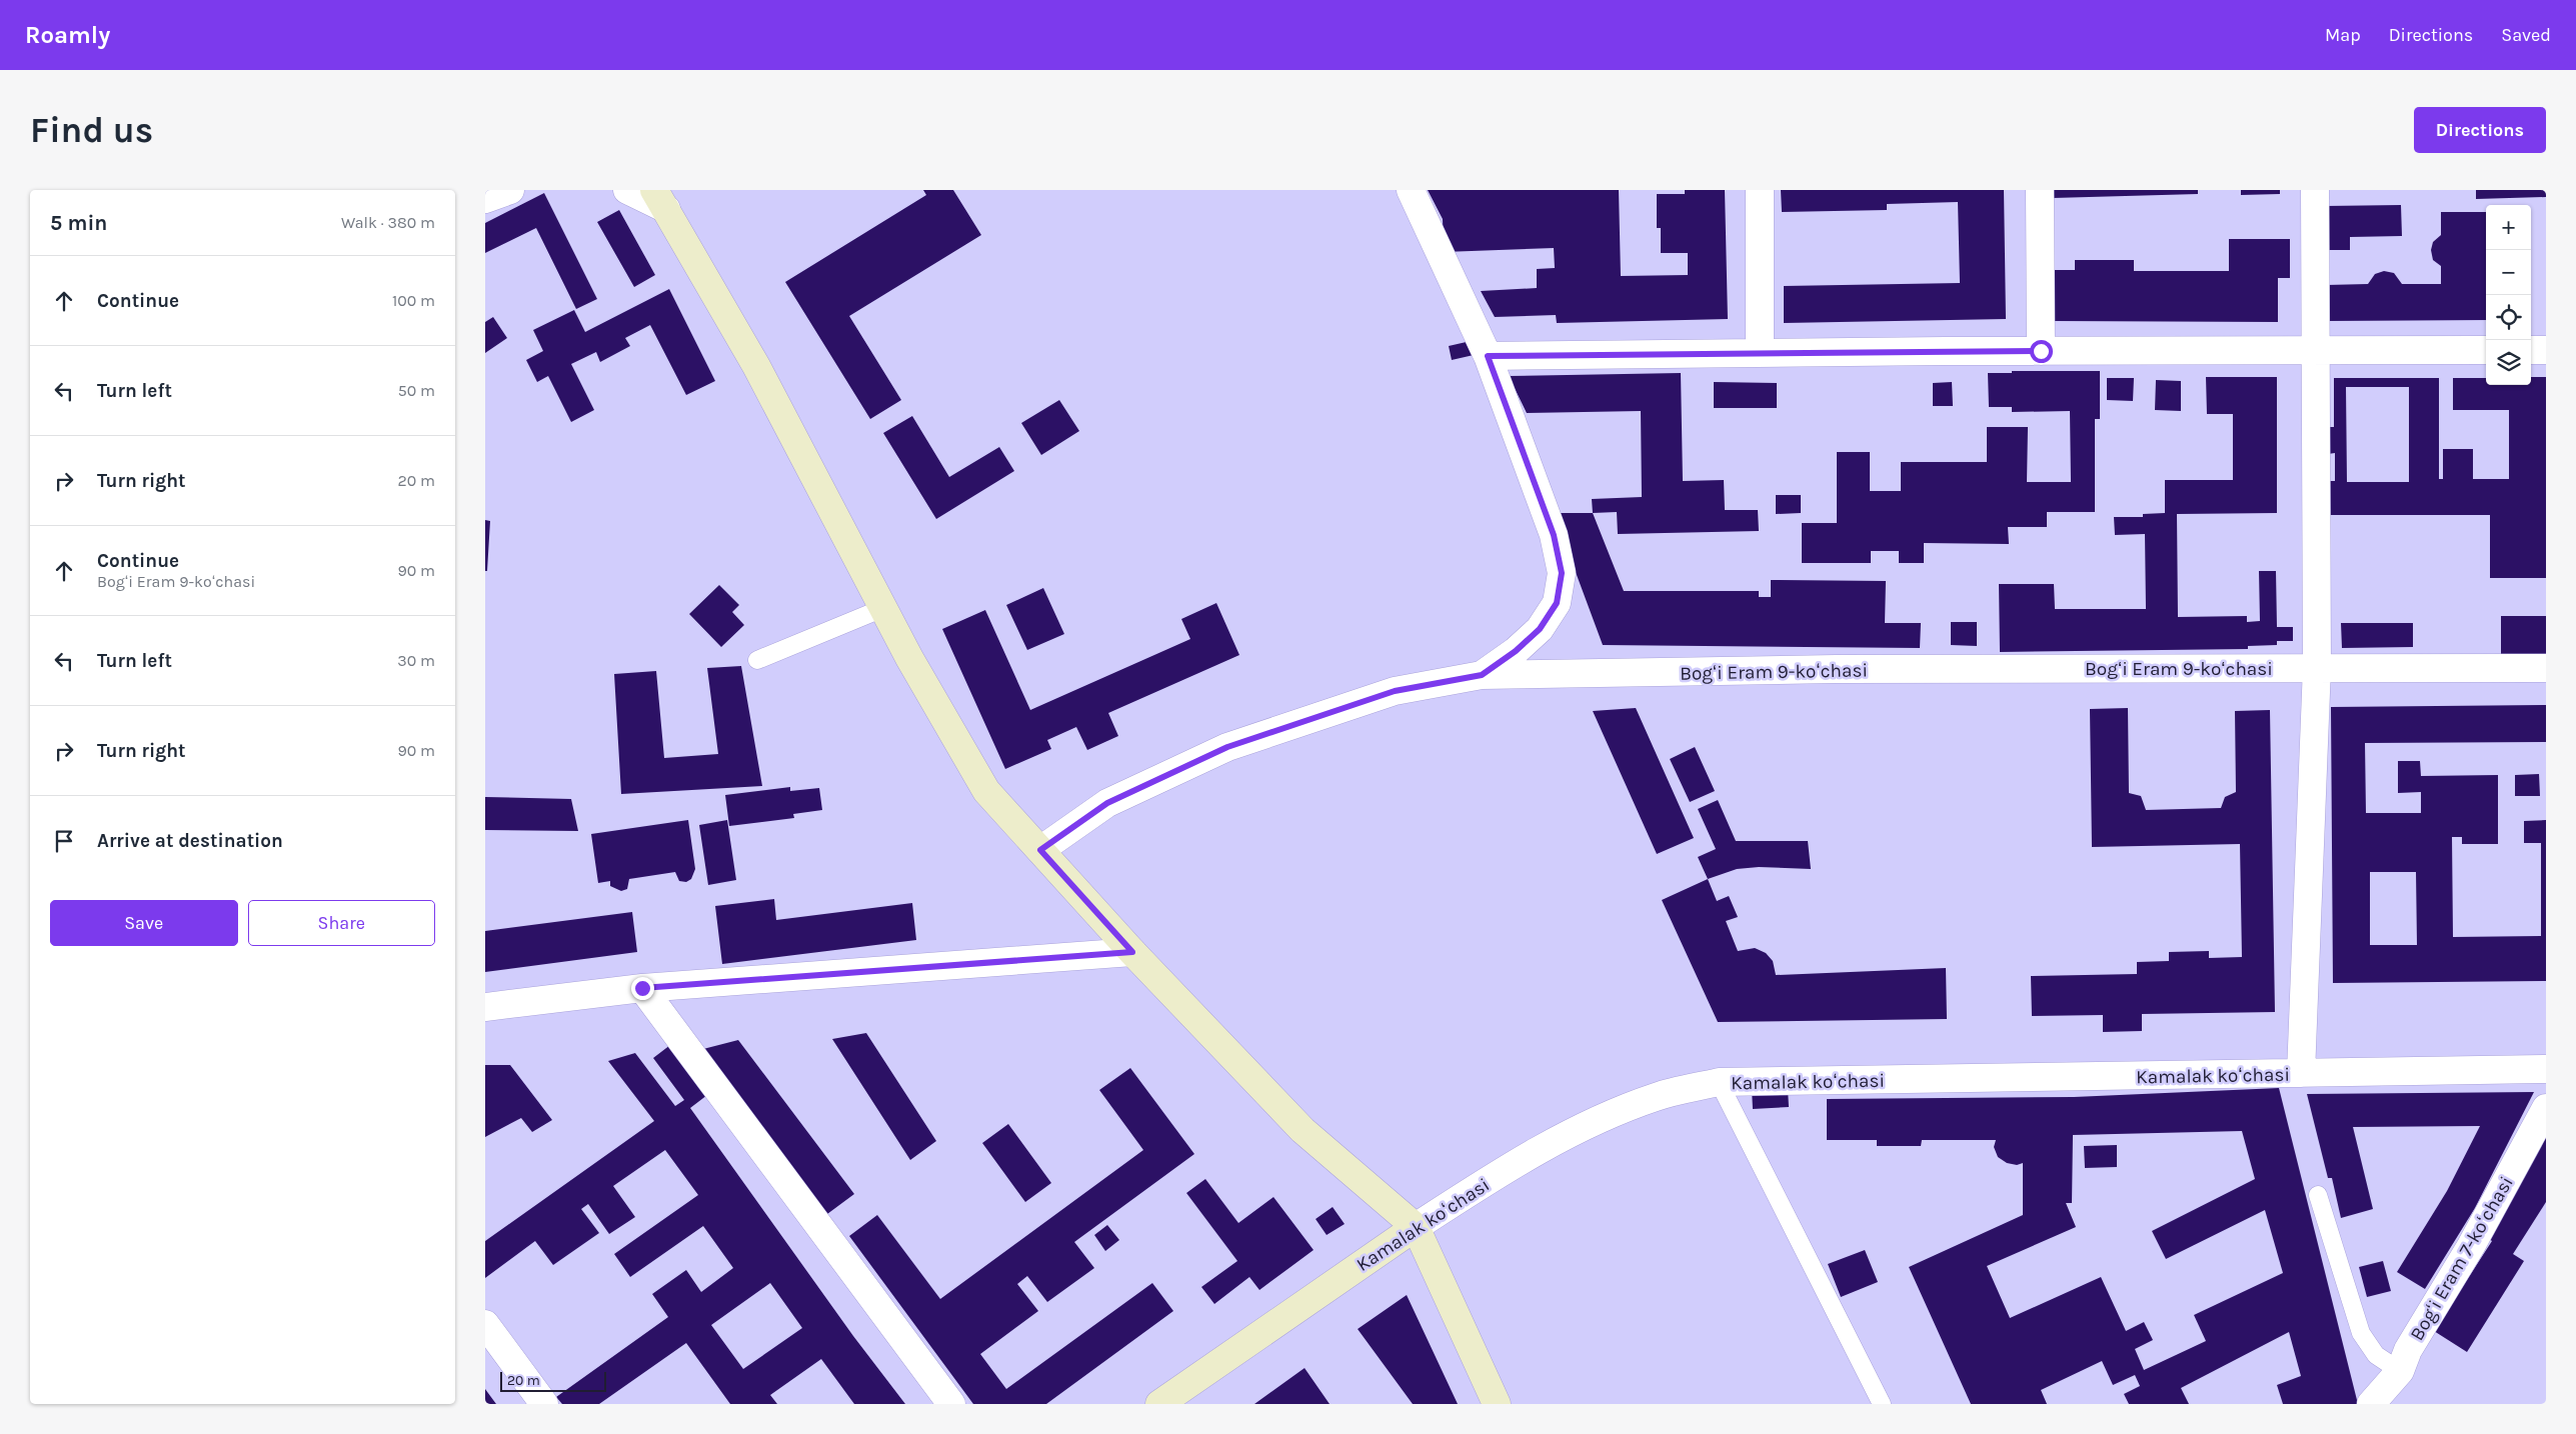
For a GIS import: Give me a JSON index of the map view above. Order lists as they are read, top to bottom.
{
  "streets": {
    "street": ["Bogʻi Eram 9-koʻchasi", "Kamalak koʻchasi", "Bogʻi Eram 7-koʻchasi"]
  },
  "scale_bar": "20 m",
  "page": {
    "header": "Roamly",
    "nav": ["Map", "Directions", "Saved"],
    "buttons": [
      "Directions",
      ["Save", "Share"]
    ],
    "title": "Find us",
    "heading": ["5 min", "Walk · 380 m"],
    "map_buttons": ["+", "−"],
    "list": [
      ["Continue", "100 m"],
      ["Turn left", "50 m"],
      ["Turn right", "20 m"],
      ["Continue", "Bogʻi Eram 9-koʻchasi", "90 m"],
      ["Turn left", "30 m"],
      ["Turn right", "90 m"],
      "Arrive at destination"
    ],
    "scale": "20 m"
  }
}
